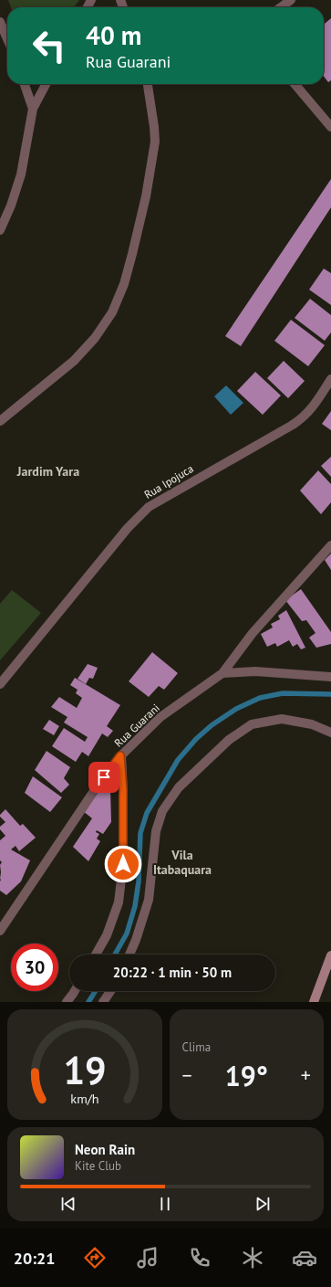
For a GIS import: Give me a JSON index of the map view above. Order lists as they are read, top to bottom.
{
  "streets": {
    "street": ["Rua Ipojuca", "Rua Guarani"]
  },
  "districts": ["Jardim Yara", "Vila Itabaquara"],
  "page": {
    "turn": ["40 m", "Rua Guarani"],
    "limit": "30",
    "trip": "20:22 · 1 min · 50 m",
    "tile": "Clima",
    "heat": ["−", "19°", "+"],
    "song": ["Neon Rain", "Kite Club"],
    "tabs": "20:21",
    "gauge": ["19", "km/h"]
  }
}
